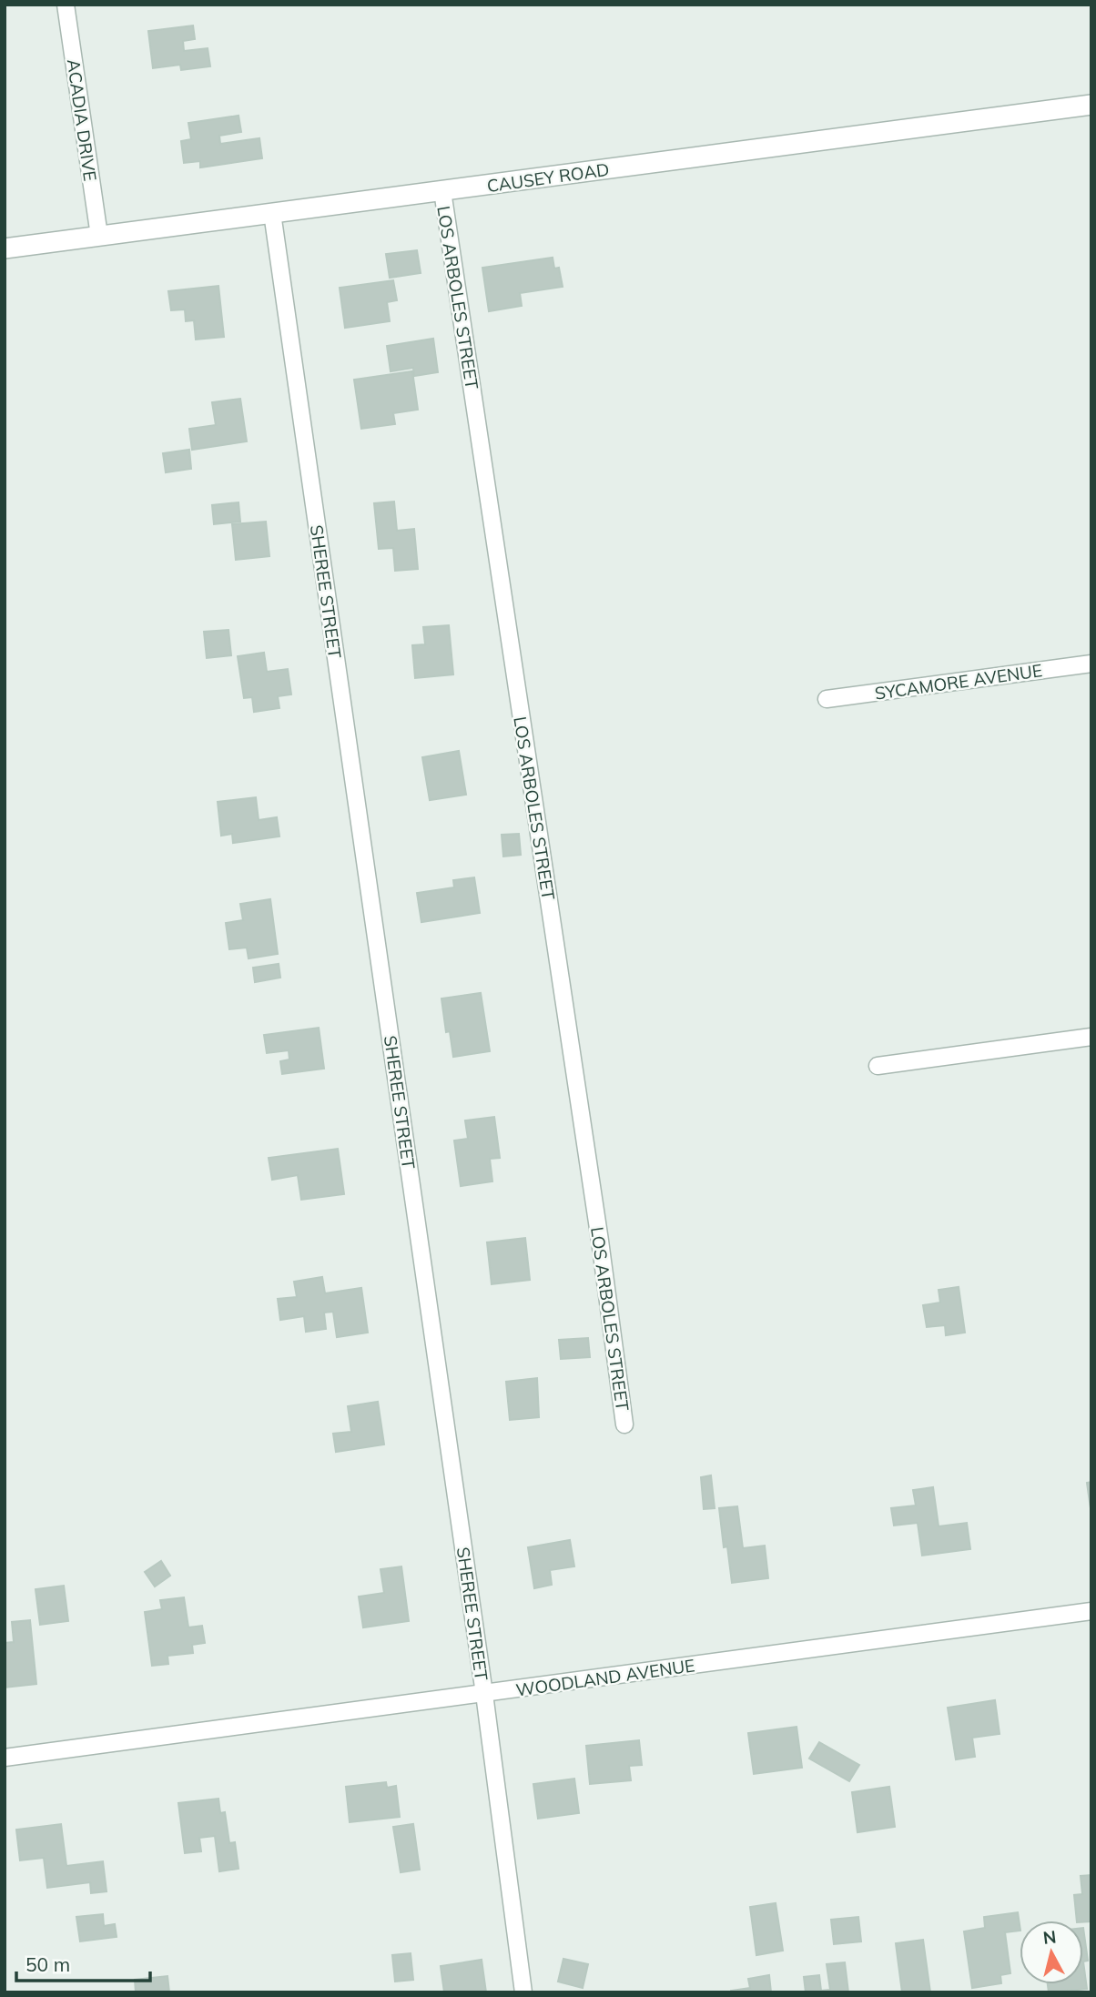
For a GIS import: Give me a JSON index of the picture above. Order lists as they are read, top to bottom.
{
  "streets": {
    "street": [
      "ACADIA DRIVE",
      "CAUSEY ROAD",
      "LOS ARBOLES STREET",
      "SHEREE STREET",
      "SYCAMORE AVENUE",
      "WOODLAND AVENUE"
    ]
  },
  "crossings": [
    ["ACADIA DRIVE", "CAUSEY ROAD"],
    ["CAUSEY ROAD", "LOS ARBOLES STREET"],
    ["CAUSEY ROAD", "SHEREE STREET"],
    ["SHEREE STREET", "WOODLAND AVENUE"]
  ],
  "scale_bar": "50 m",
  "north": "top"
}
